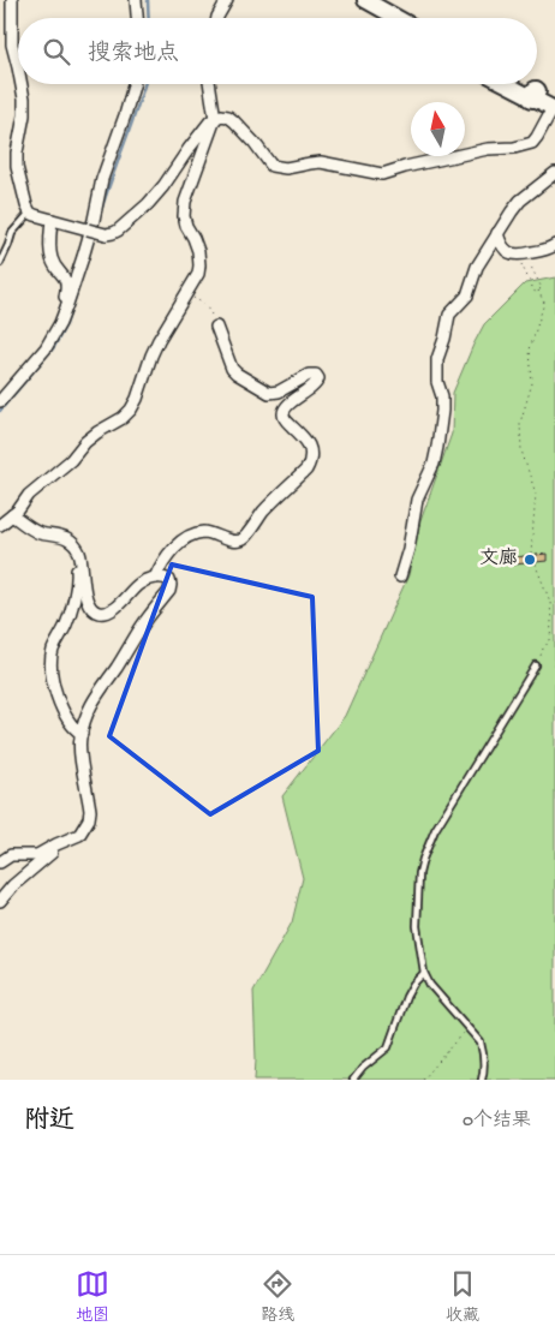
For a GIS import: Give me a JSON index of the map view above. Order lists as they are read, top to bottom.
{
  "places": ["文廊"],
  "north": "top",
  "page": {
    "search": "搜索地点",
    "heading": ["附近", "0个结果"],
    "nav": ["地图", "路线", "收藏"]
  }
}
